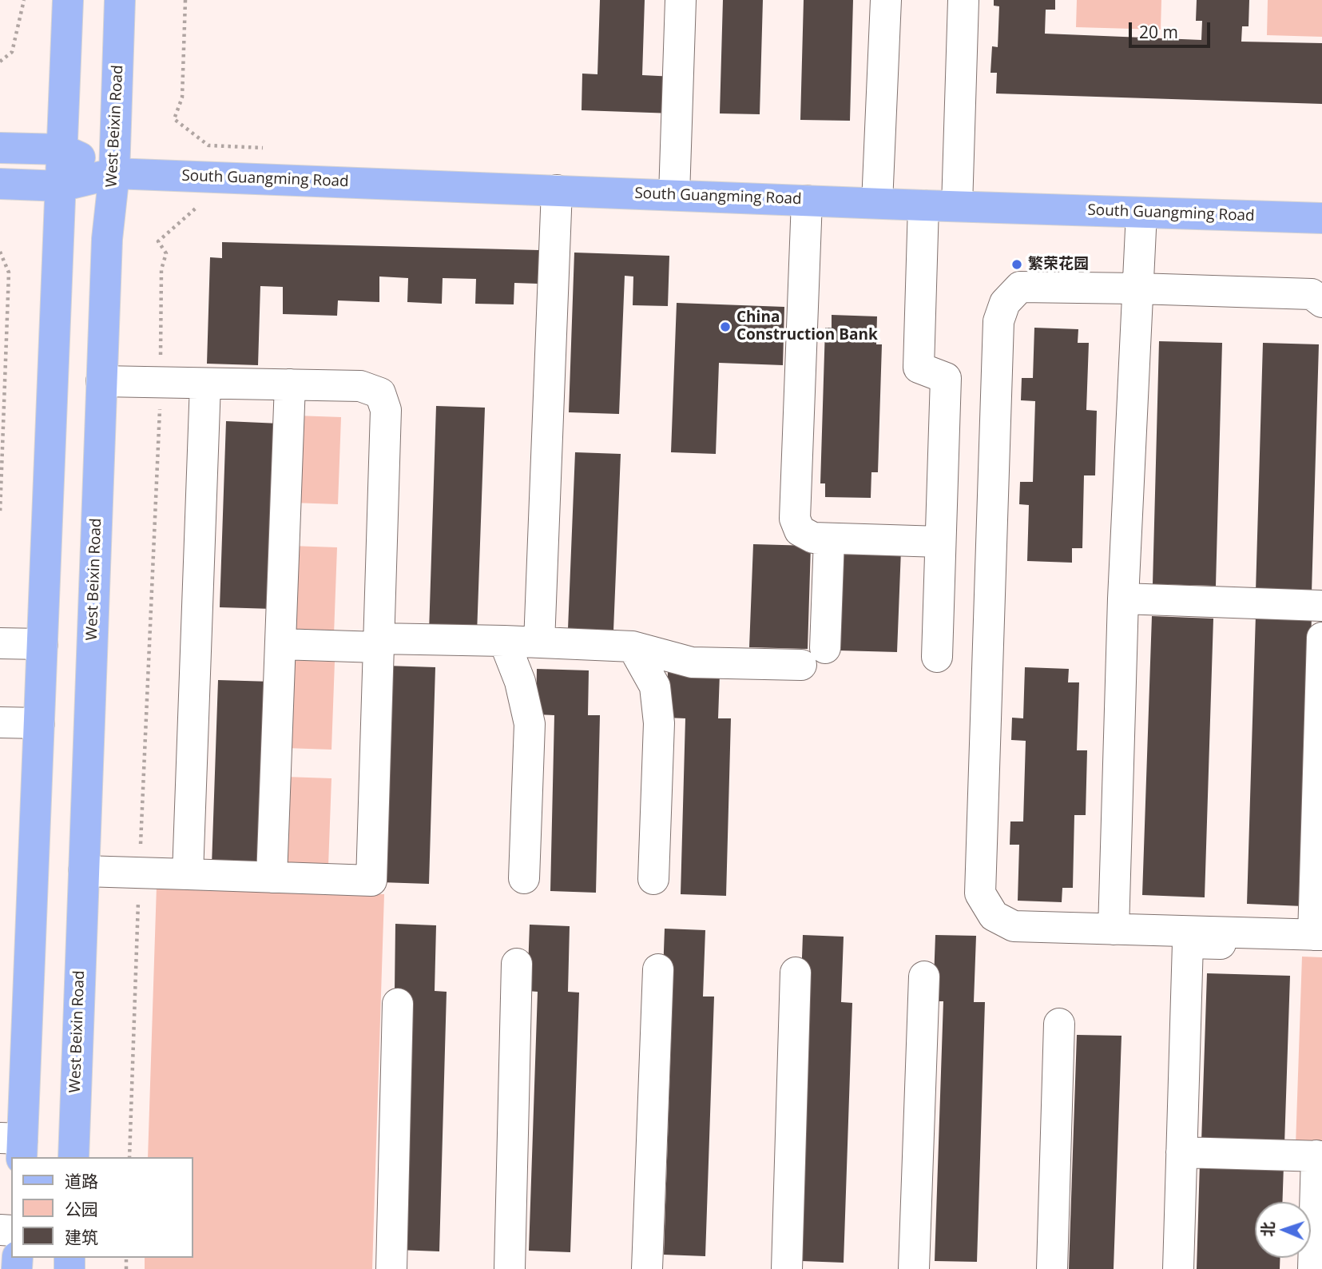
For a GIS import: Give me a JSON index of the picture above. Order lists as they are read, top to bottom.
{
  "streets": {
    "main road": ["West Beixin Road", "South Guangming Road"]
  },
  "crossings": [
    ["West Beixin Road", "South Guangming Road"]
  ],
  "places": ["繁荣花园", "China Construction Bank"],
  "legend": ["道路", "公园", "建筑"],
  "scale_bar": "20 m",
  "north": "left"
}
